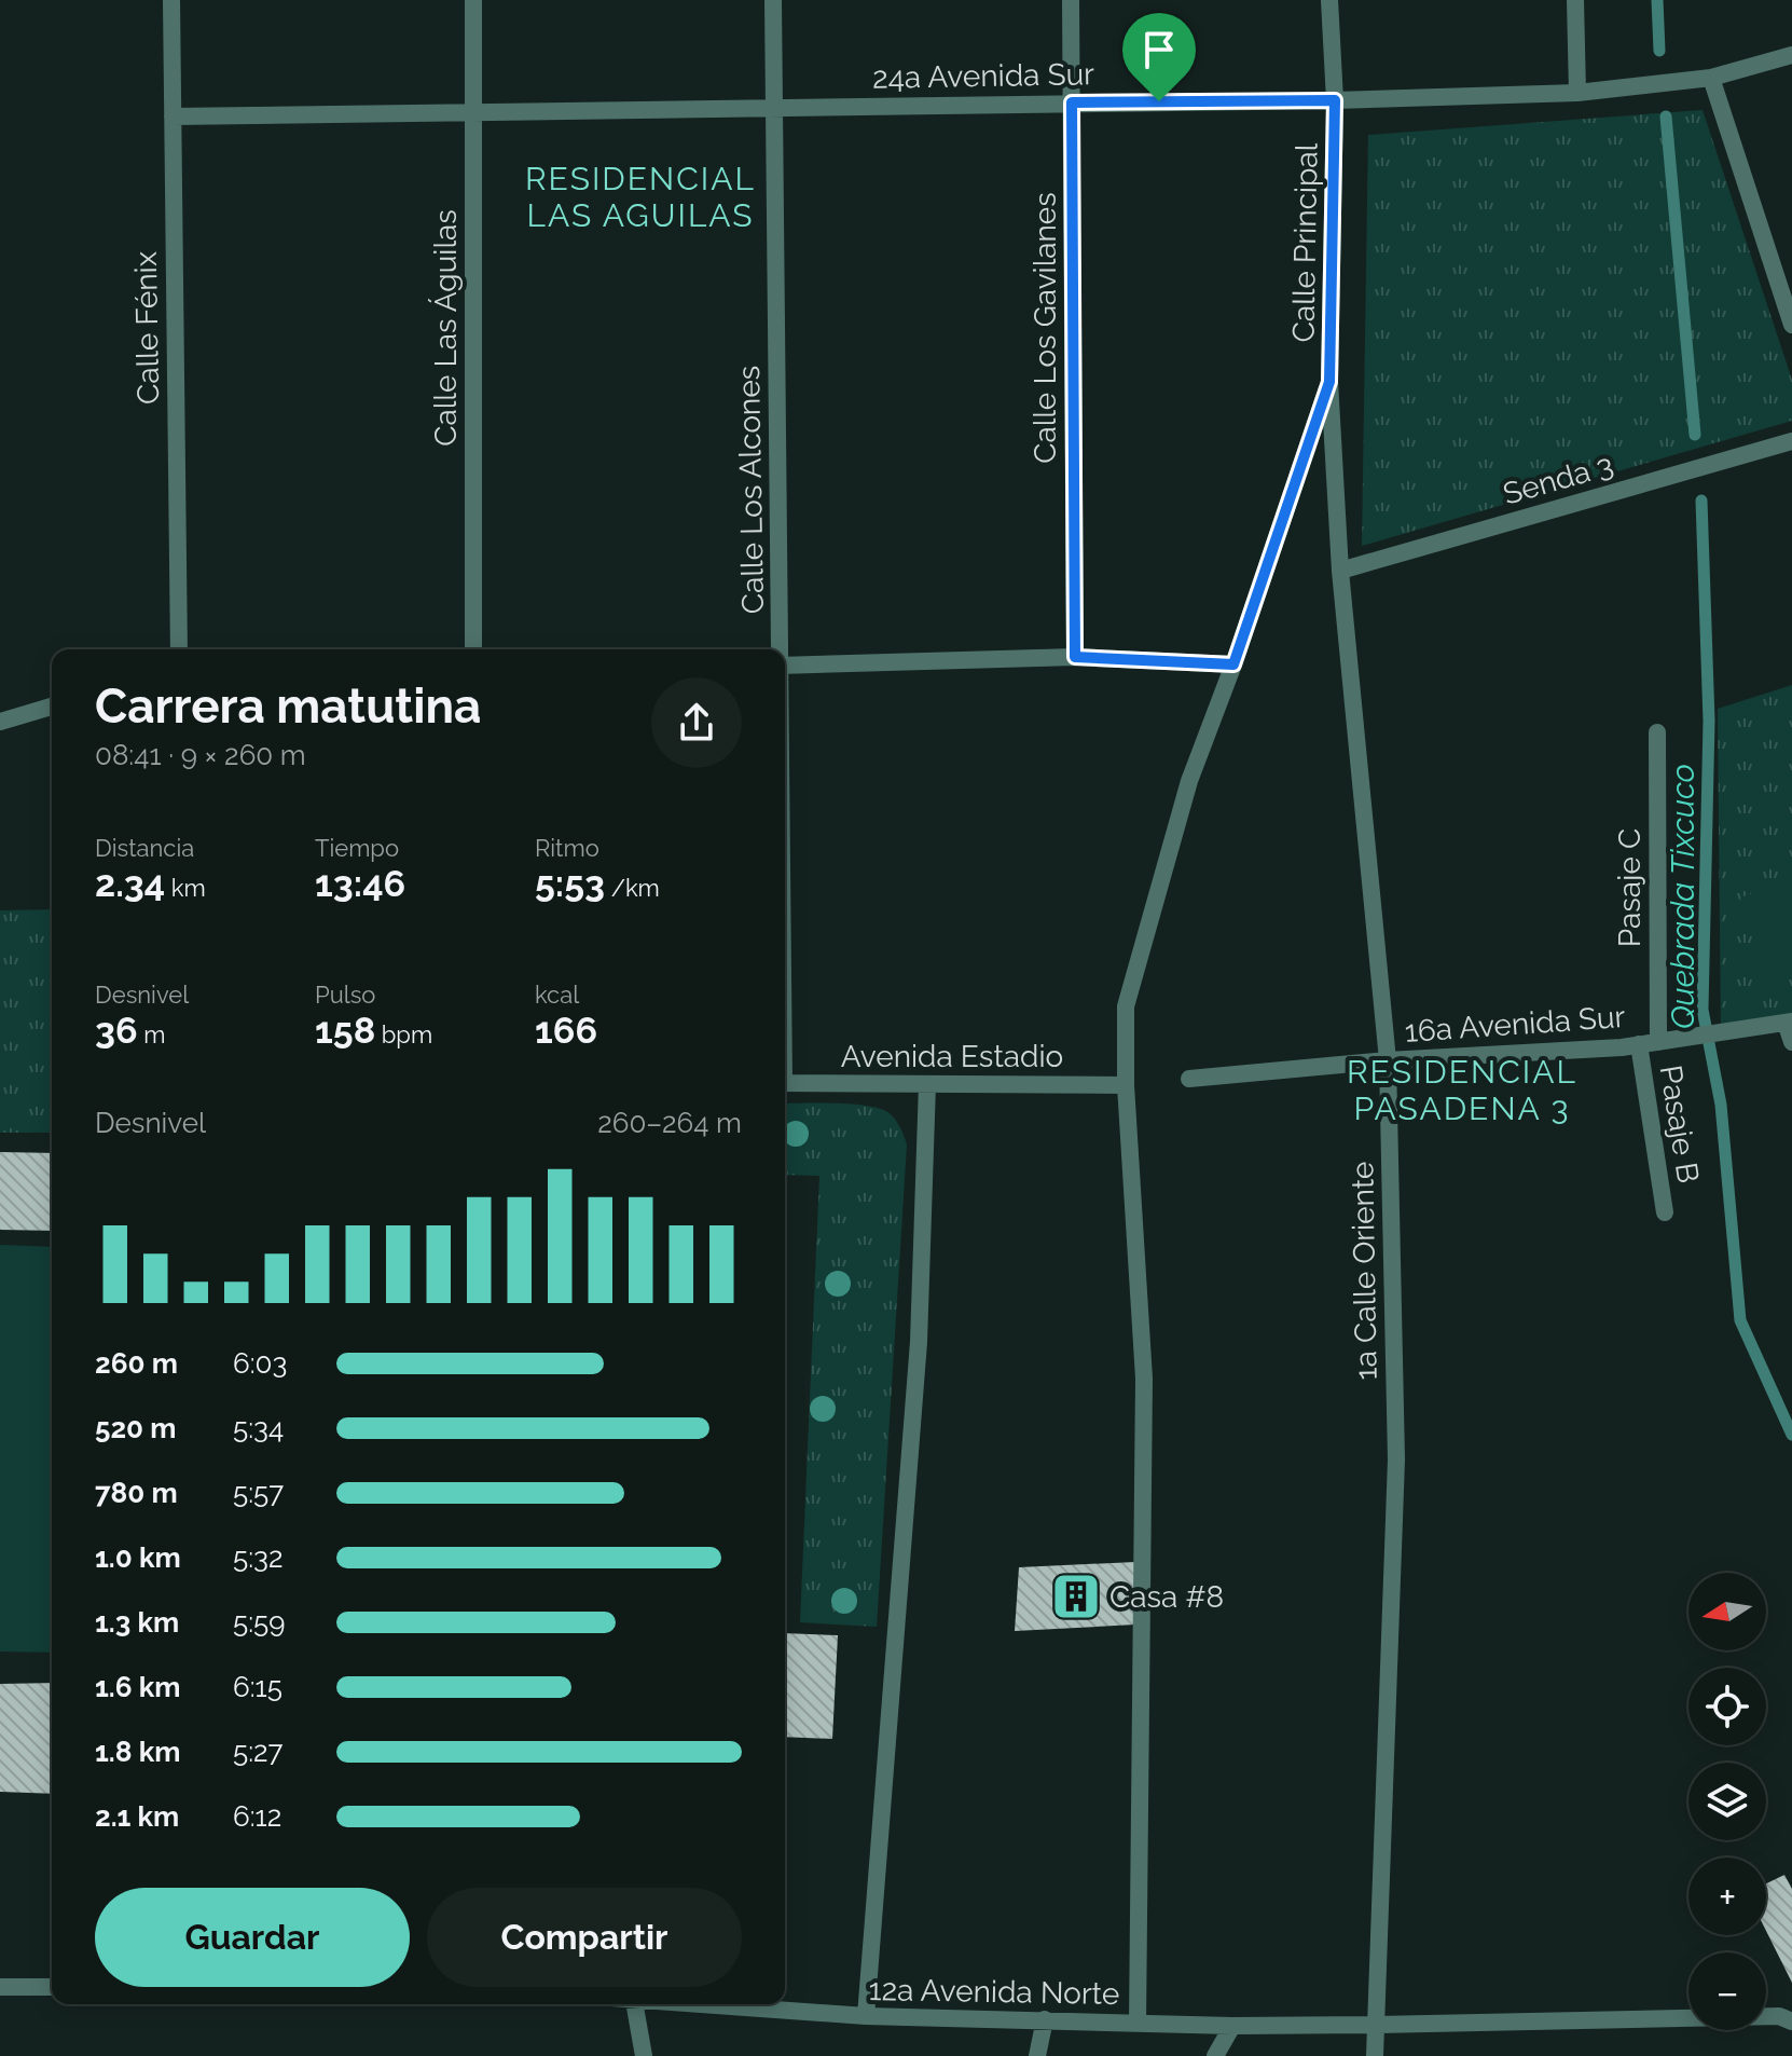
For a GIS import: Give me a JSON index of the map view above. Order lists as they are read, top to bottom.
{
  "streets": {
    "street": [
      "24a Avenida Sur",
      "Calle Principal",
      "Calle Fénix",
      "Calle Las Águilas",
      "Calle Los Gavilanes",
      "Senda 3",
      "Calle Los Alcones",
      "Pasaje C",
      "16a Avenida Sur",
      "Avenida Estadio",
      "Pasaje B",
      "1a Calle Oriente",
      "12a Avenida Norte"
    ]
  },
  "crossings": [
    ["24a Avenida Sur", "Calle Principal"],
    ["24a Avenida Sur", "Calle Fénix"],
    ["24a Avenida Sur", "Calle Las Águilas"],
    ["24a Avenida Sur", "Calle Los Gavilanes"],
    ["24a Avenida Sur", "Calle Los Alcones"],
    ["Calle Principal", "1a Calle Oriente"],
    ["Senda 3", "1a Calle Oriente"],
    ["Pasaje C", "16a Avenida Sur"],
    ["16a Avenida Sur", "Pasaje B"],
    ["16a Avenida Sur", "1a Calle Oriente"],
    ["1a Calle Oriente", "12a Avenida Norte"]
  ],
  "districts": ["RESIDENCIAL LAS AGUILAS", "RESIDENCIAL PASADENA 3"],
  "water": ["Quebrada Tixcuco"],
  "places": {
    "building": ["Casa #8"]
  },
  "north": "left",
  "page": {
    "heading": ["Carrera matutina", "08:41 · 9 × 260 m"],
    "stats": [
      ["Distancia", "2.34 km"],
      ["Tiempo", "13:46"],
      ["Ritmo", "5:53 /km"],
      ["Desnivel", "36 m"],
      ["Pulso", "158 bpm"],
      ["kcal", "166"]
    ],
    "chart": ["Desnivel", "260–264 m"],
    "list": [
      {
        "name": "260 m",
        "note": "6:03"
      },
      {
        "name": "520 m",
        "note": "5:34"
      },
      {
        "name": "780 m",
        "note": "5:57"
      },
      {
        "name": "1.0 km",
        "note": "5:32"
      },
      {
        "name": "1.3 km",
        "note": "5:59"
      },
      {
        "name": "1.6 km",
        "note": "6:15"
      },
      {
        "name": "1.8 km",
        "note": "5:27"
      },
      {
        "name": "2.1 km",
        "note": "6:12"
      }
    ],
    "map_buttons": ["+", "−"],
    "buttons": ["Guardar", "Compartir"]
  }
}
